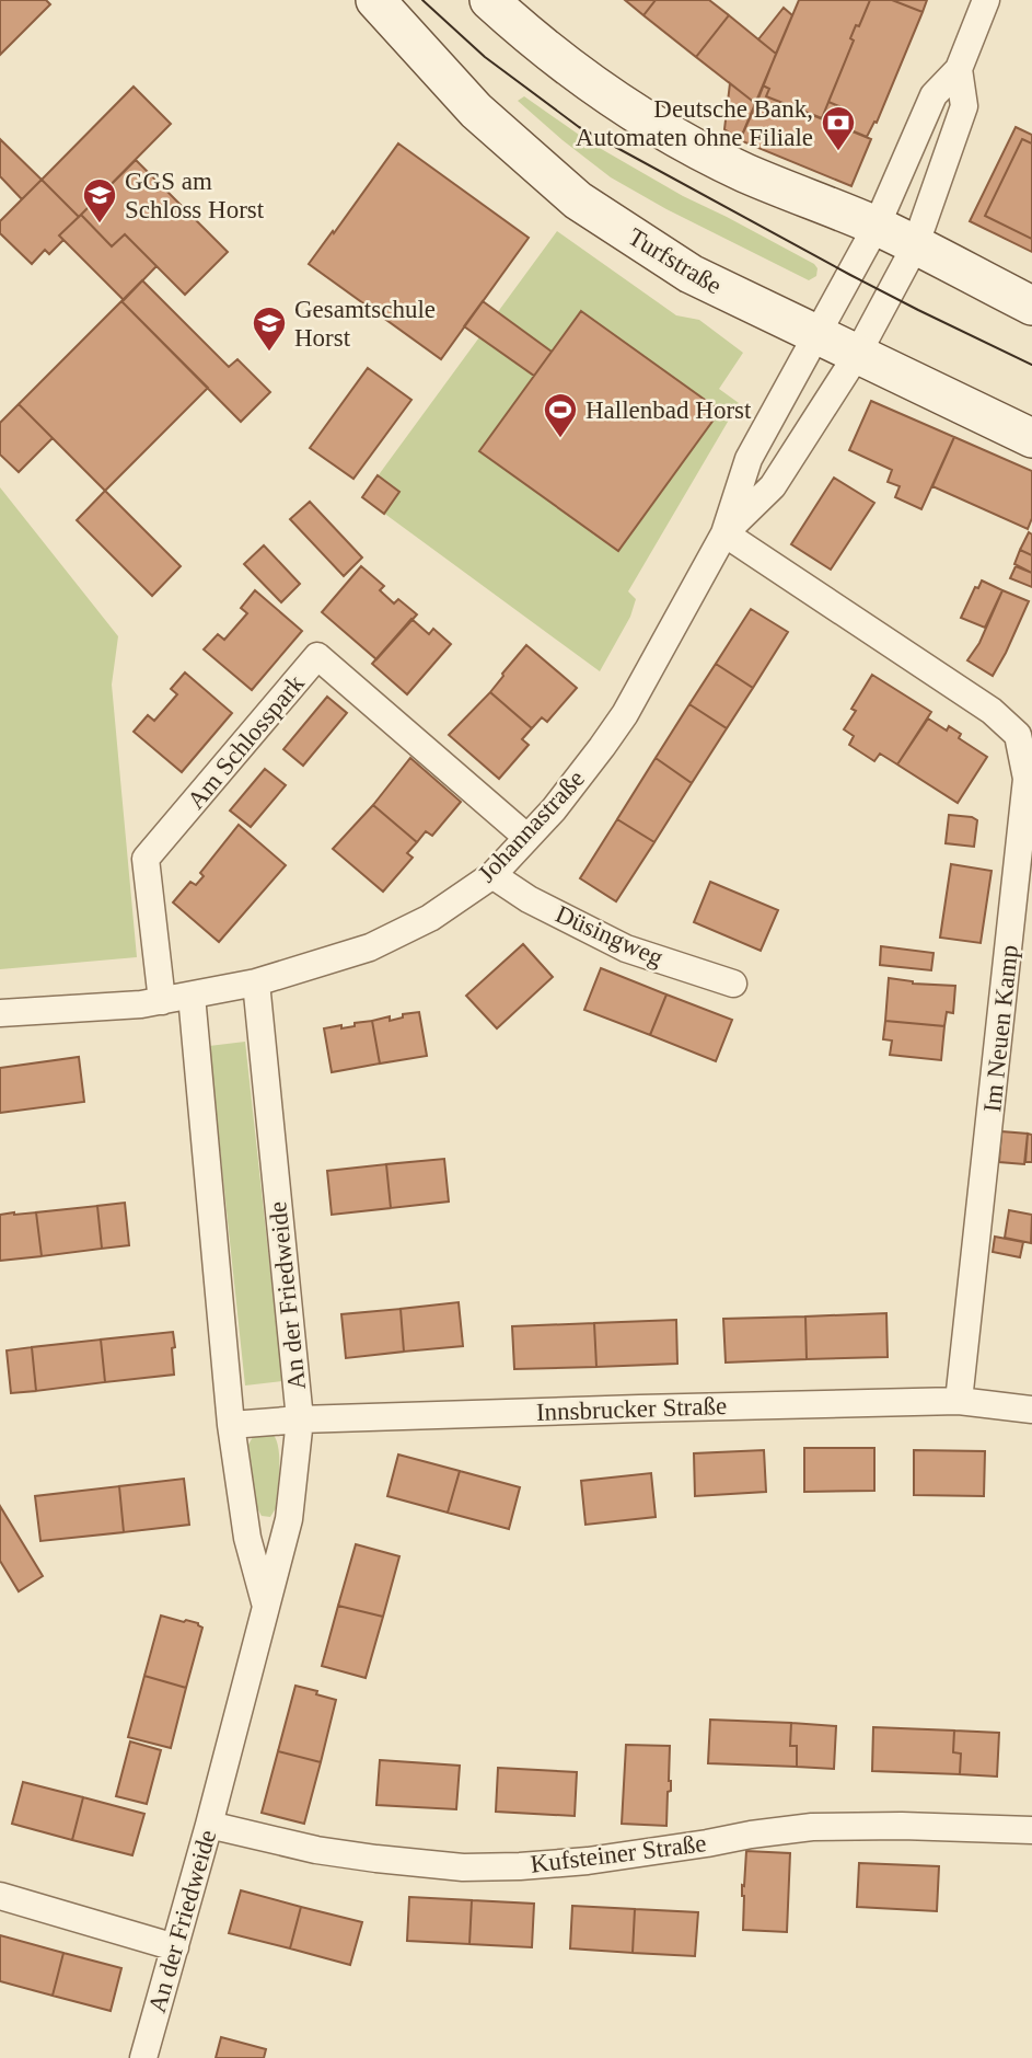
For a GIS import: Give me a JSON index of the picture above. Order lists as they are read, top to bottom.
{
  "streets": {
    "main road": ["Turfstraße"],
    "street": [
      "Am Schlosspark",
      "Johannastraße",
      "Düsingweg",
      "Im Neuen Kamp",
      "An der Friedweide",
      "Innsbrucker Straße",
      "Kufsteiner Straße"
    ]
  },
  "crossings": [
    ["Turfstraße", "Johannastraße"],
    ["Am Schlosspark", "Johannastraße"],
    ["Johannastraße", "Düsingweg"],
    ["Johannastraße", "Im Neuen Kamp"],
    ["Johannastraße", "An der Friedweide"],
    ["Im Neuen Kamp", "Innsbrucker Straße"],
    ["An der Friedweide", "Innsbrucker Straße"],
    ["An der Friedweide", "Kufsteiner Straße"]
  ],
  "places": {
    "bank": ["Deutsche Bank, Automaten ohne Filiale"],
    "school or university": ["GGS am Schloss Horst", "Gesamtschule Horst"],
    "sports": ["Hallenbad Horst"]
  }
}
